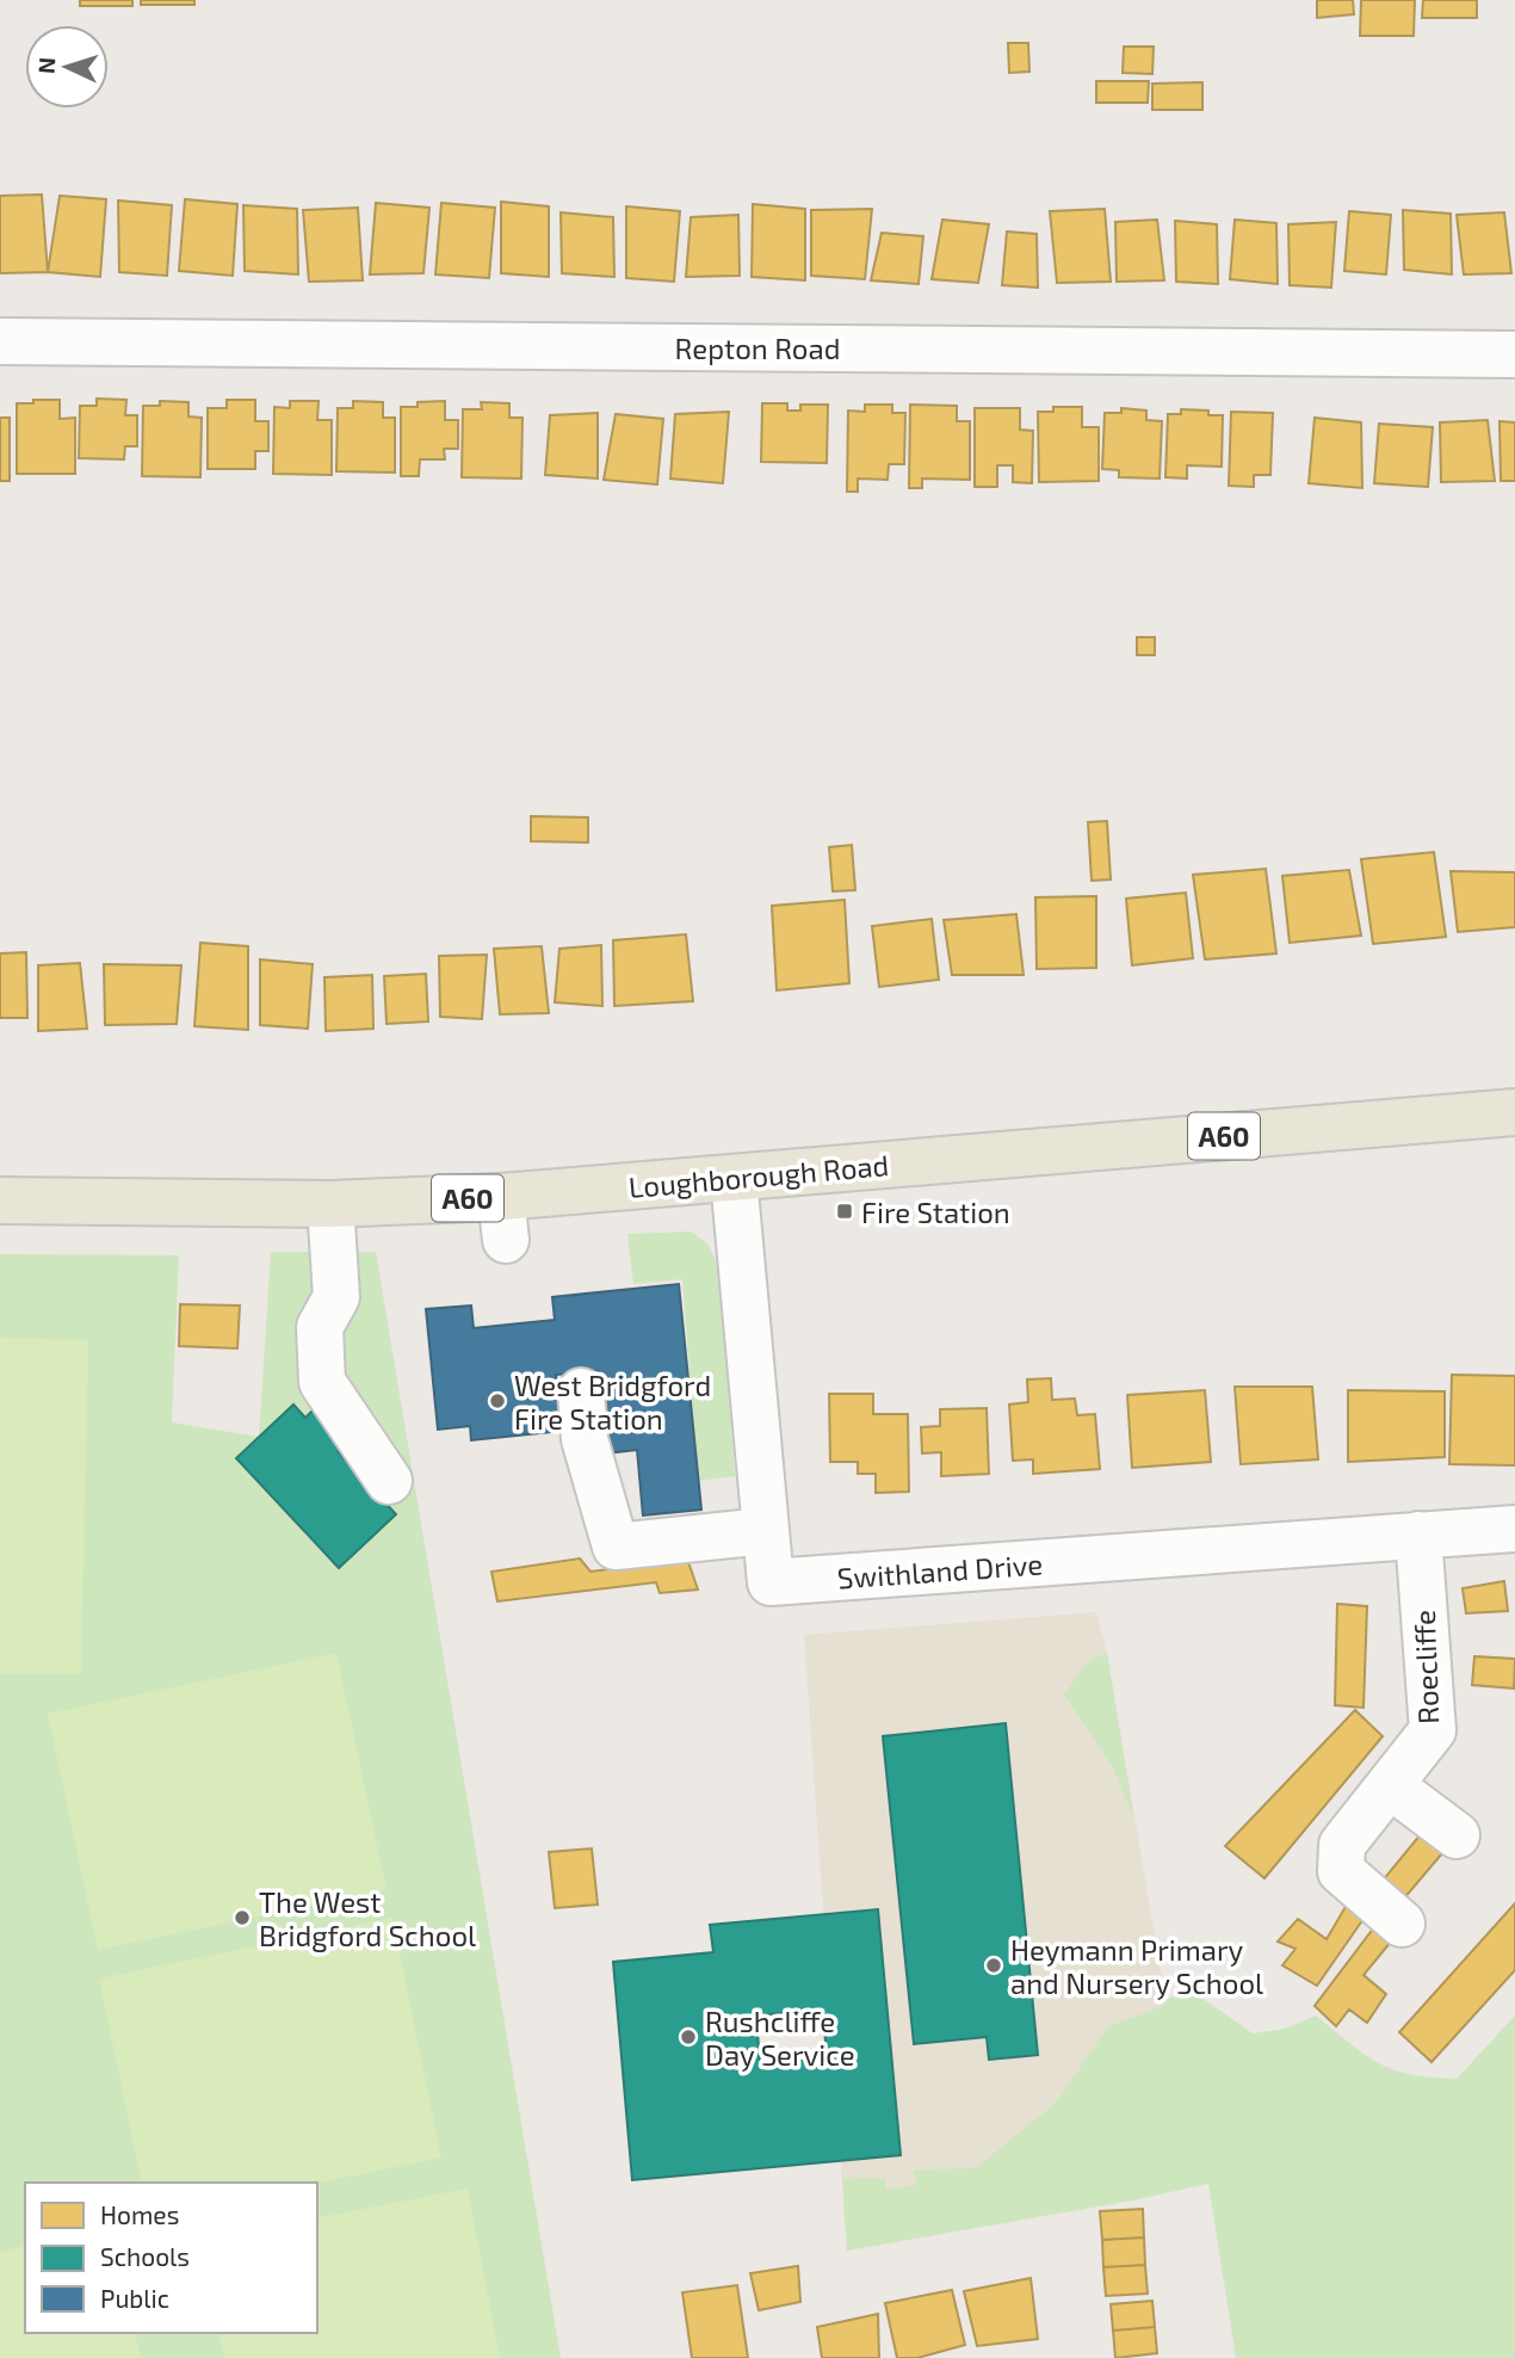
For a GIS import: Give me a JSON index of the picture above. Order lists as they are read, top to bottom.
{
  "streets": {
    "main road": ["A60", "Loughborough Road"],
    "street": ["Repton Road", "Swithland Drive", "Roecliffe"]
  },
  "crossings": [
    ["Loughborough Road", "Swithland Drive"],
    ["Swithland Drive", "Roecliffe"]
  ],
  "places": {
    "transit": ["Fire Station"],
    "other": [
      "West Bridgford Fire Station",
      "The West Bridgford School",
      "Heymann Primary and Nursery School",
      "Rushcliffe Day Service"
    ]
  },
  "legend": ["Homes", "Schools", "Public"],
  "north": "left"
}
